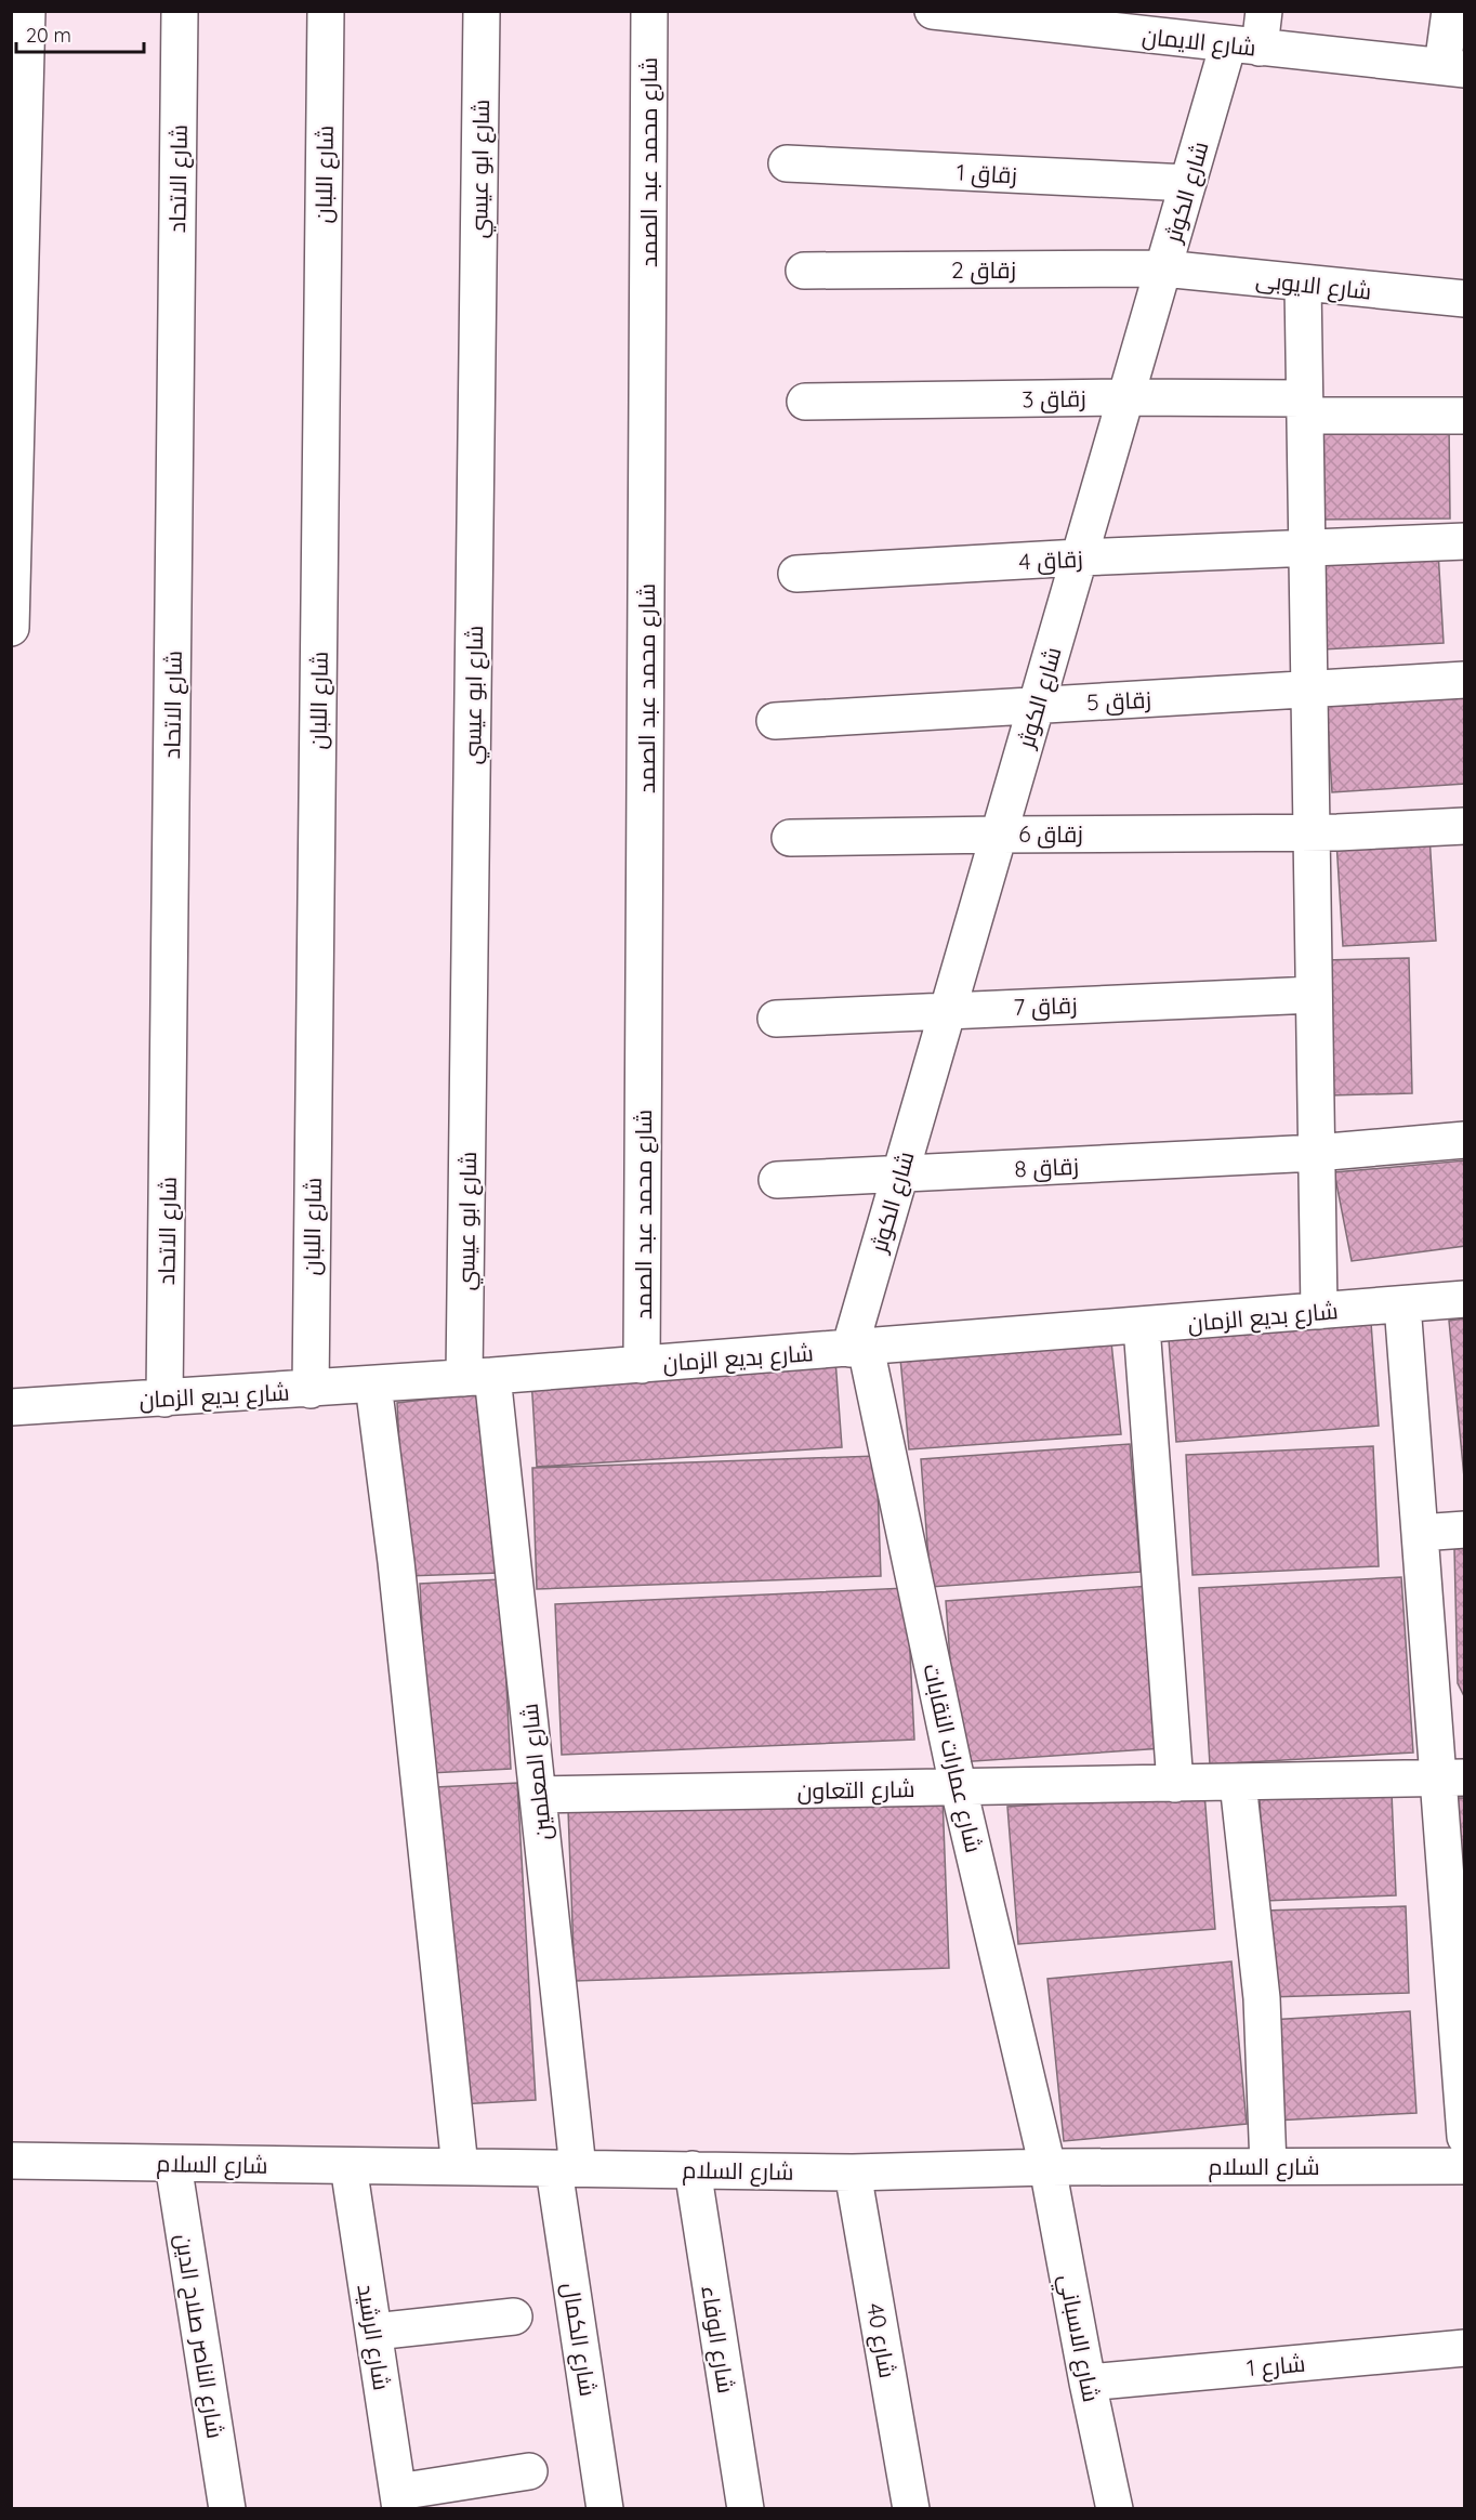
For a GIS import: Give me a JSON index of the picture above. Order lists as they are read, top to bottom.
{
  "streets": {
    "street": [
      "شارع الايمان",
      "شارع محمد عبد الصمد",
      "شارع ابو عيسي",
      "زقاق 1",
      "شارع اللبان",
      "شارع الاتحاد",
      "شارع الكوثر",
      "زقاق 2",
      "شارع الايوبى",
      "زقاق 3",
      "زقاق 4",
      "زقاق 5",
      "زقاق 6",
      "زقاق 7",
      "زقاق 8",
      "شارع بديع الزمان",
      "شارع عمارات النقابات",
      "شارع المعلمين",
      "شارع التعاون",
      "شارع السلام",
      "شارع الناصر صلاح الدين",
      "شارع الرشيد",
      "شارع الاسباني",
      "شارع الكمال",
      "شارع الوفاء",
      "شارع 40",
      "شارع 1"
    ]
  },
  "crossings": [
    ["شارع الايمان", "شارع الكوثر"],
    ["شارع محمد عبد الصمد", "شارع بديع الزمان"],
    ["شارع ابو عيسي", "شارع بديع الزمان"],
    ["شارع ابو عيسي", "شارع المعلمين"],
    ["زقاق 1", "شارع الكوثر"],
    ["شارع اللبان", "شارع بديع الزمان"],
    ["شارع الاتحاد", "شارع بديع الزمان"],
    ["شارع الكوثر", "زقاق 2"],
    ["شارع الكوثر", "شارع الايوبى"],
    ["شارع الكوثر", "زقاق 3"],
    ["شارع الكوثر", "زقاق 4"],
    ["شارع الكوثر", "زقاق 5"],
    ["شارع الكوثر", "زقاق 6"],
    ["شارع الكوثر", "زقاق 7"],
    ["شارع الكوثر", "زقاق 8"],
    ["شارع الكوثر", "شارع بديع الزمان"],
    ["شارع الكوثر", "شارع عمارات النقابات"],
    ["زقاق 2", "شارع الايوبى"],
    ["شارع بديع الزمان", "شارع عمارات النقابات"],
    ["شارع بديع الزمان", "شارع المعلمين"],
    ["شارع عمارات النقابات", "شارع التعاون"],
    ["شارع عمارات النقابات", "شارع السلام"],
    ["شارع عمارات النقابات", "شارع الاسباني"],
    ["شارع المعلمين", "شارع التعاون"],
    ["شارع المعلمين", "شارع السلام"],
    ["شارع المعلمين", "شارع الكمال"],
    ["شارع السلام", "شارع الناصر صلاح الدين"],
    ["شارع السلام", "شارع الرشيد"],
    ["شارع السلام", "شارع الاسباني"],
    ["شارع السلام", "شارع الكمال"],
    ["شارع السلام", "شارع الوفاء"],
    ["شارع السلام", "شارع 40"],
    ["شارع الاسباني", "شارع 1"]
  ],
  "scale_bar": "20 m"
}
